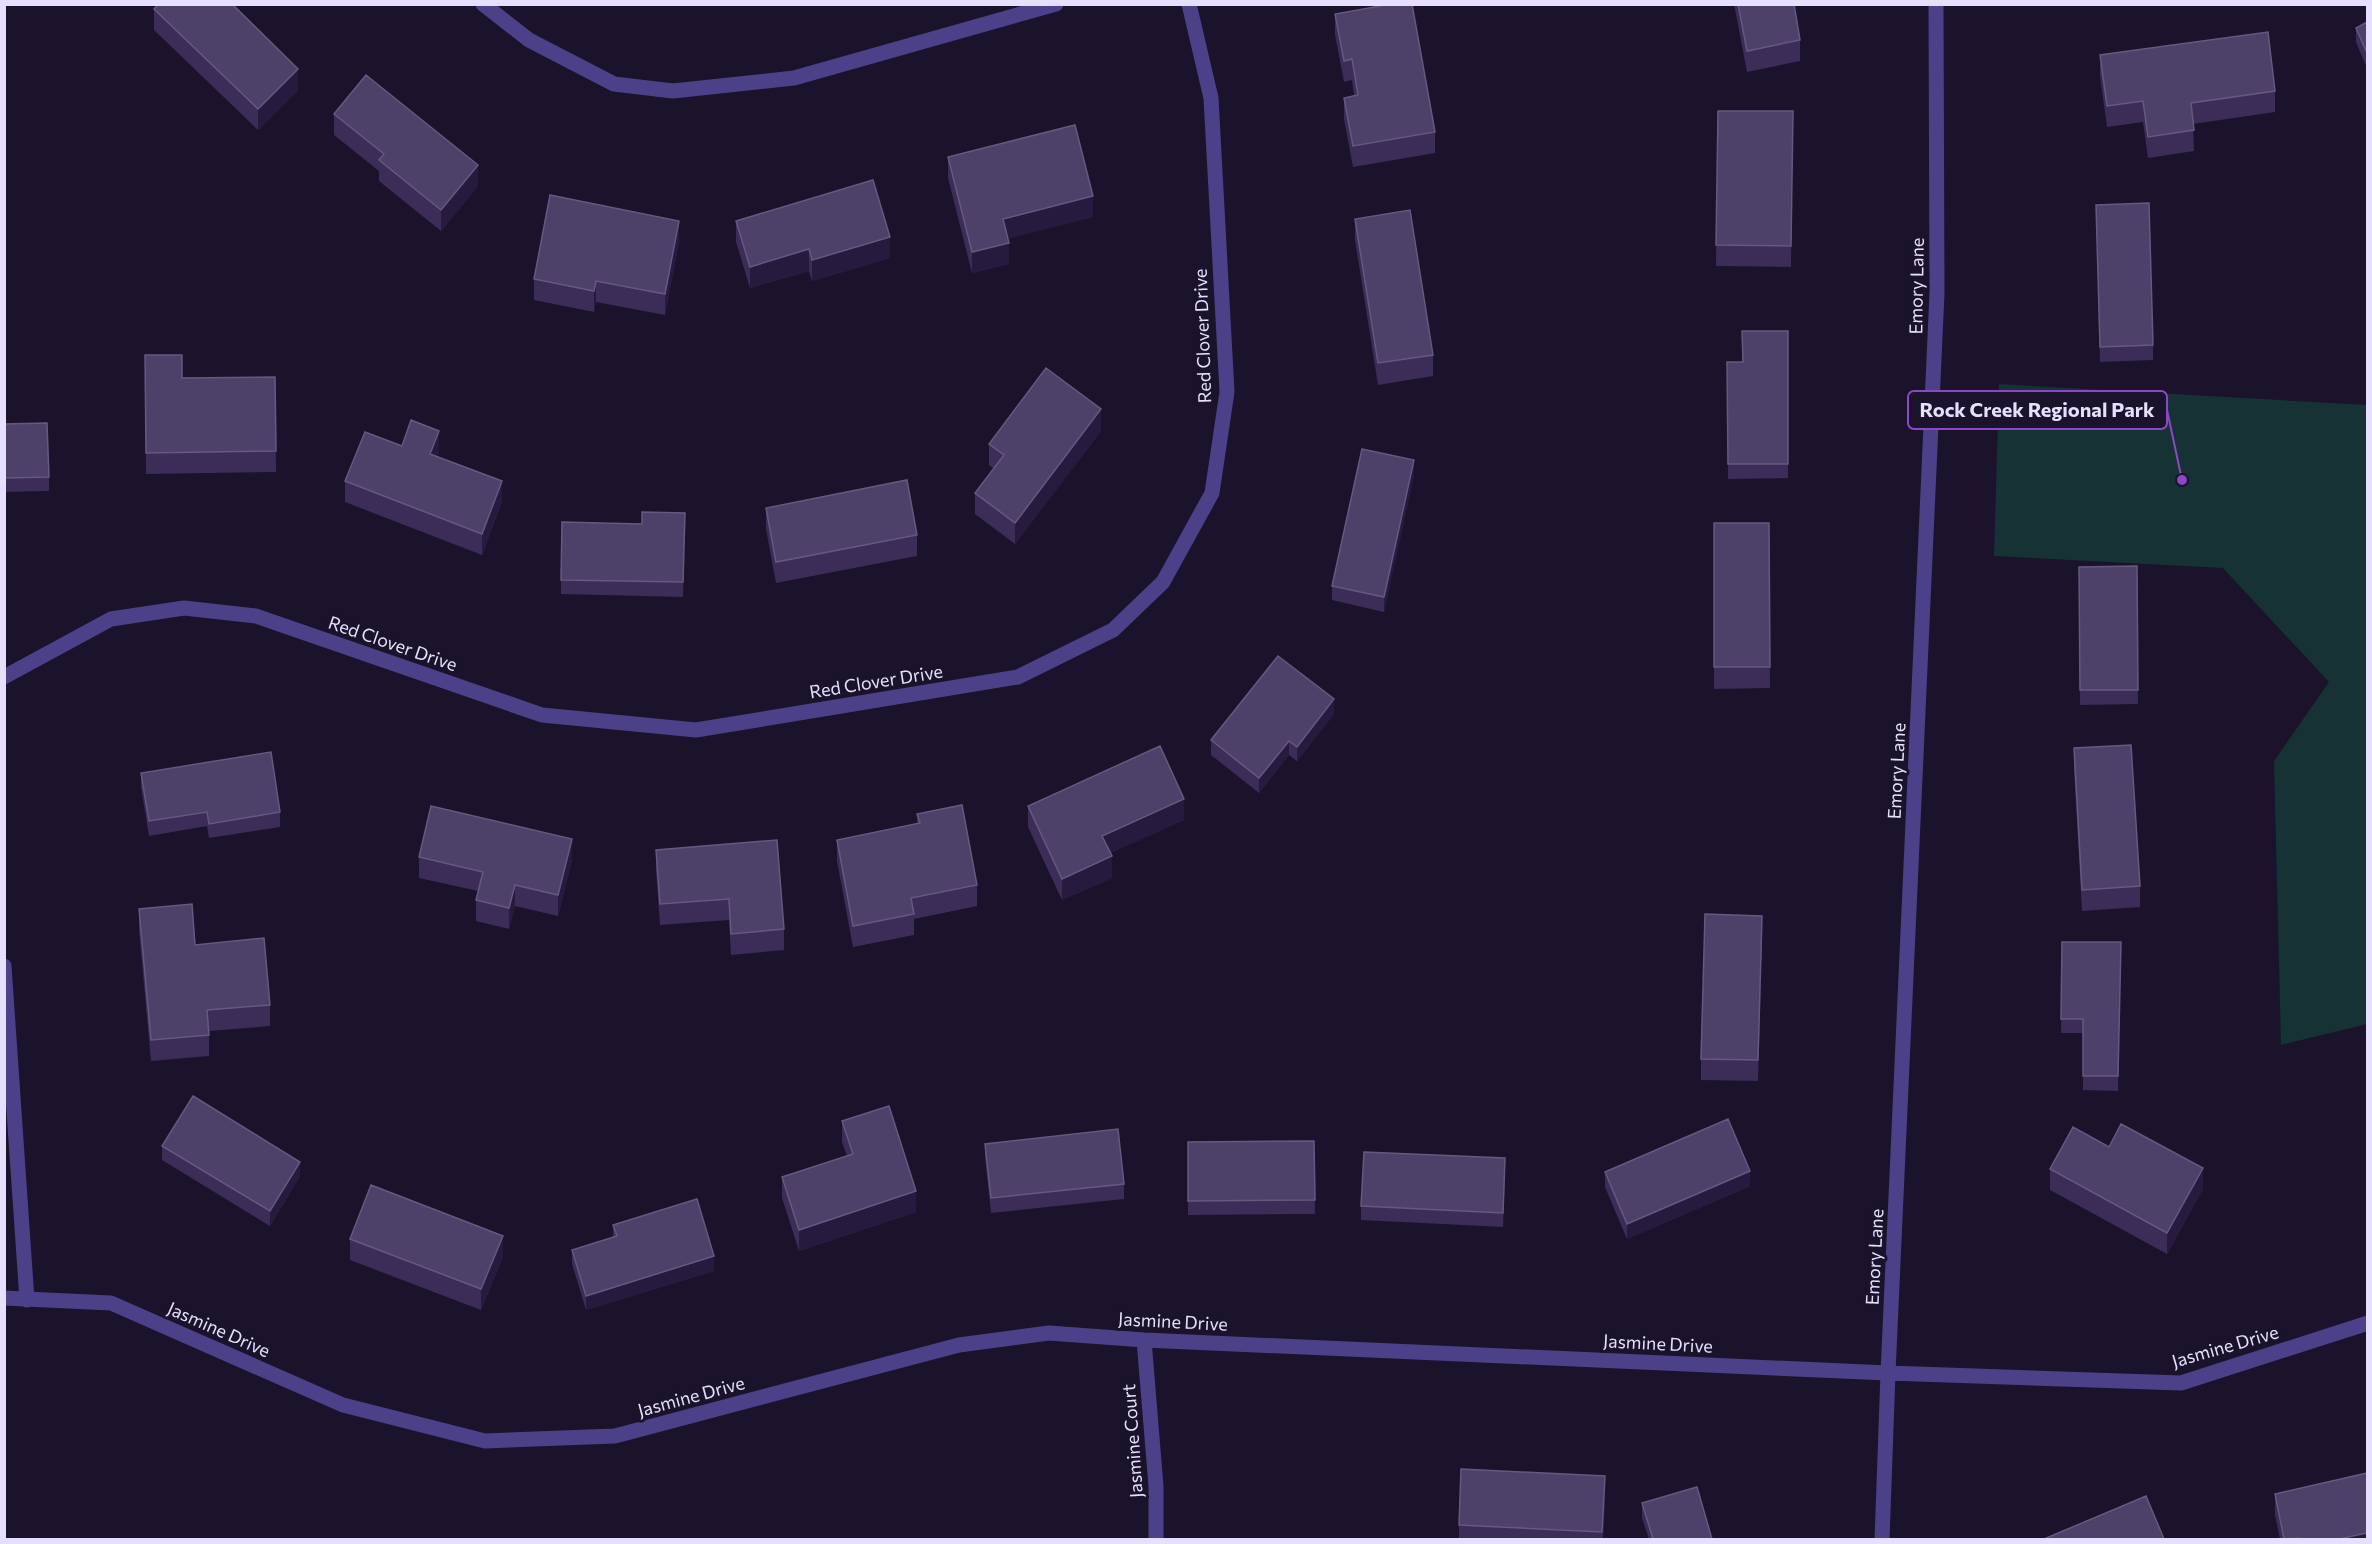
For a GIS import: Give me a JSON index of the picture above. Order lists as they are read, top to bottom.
{
  "streets": {
    "street": [
      "Emory Lane",
      "Red Clover Drive",
      "Jasmine Drive",
      "Jasmine Court"
    ]
  },
  "crossings": [
    ["Emory Lane", "Jasmine Drive"],
    ["Jasmine Drive", "Jasmine Court"]
  ],
  "places": ["Rock Creek Regional Park"]
}
